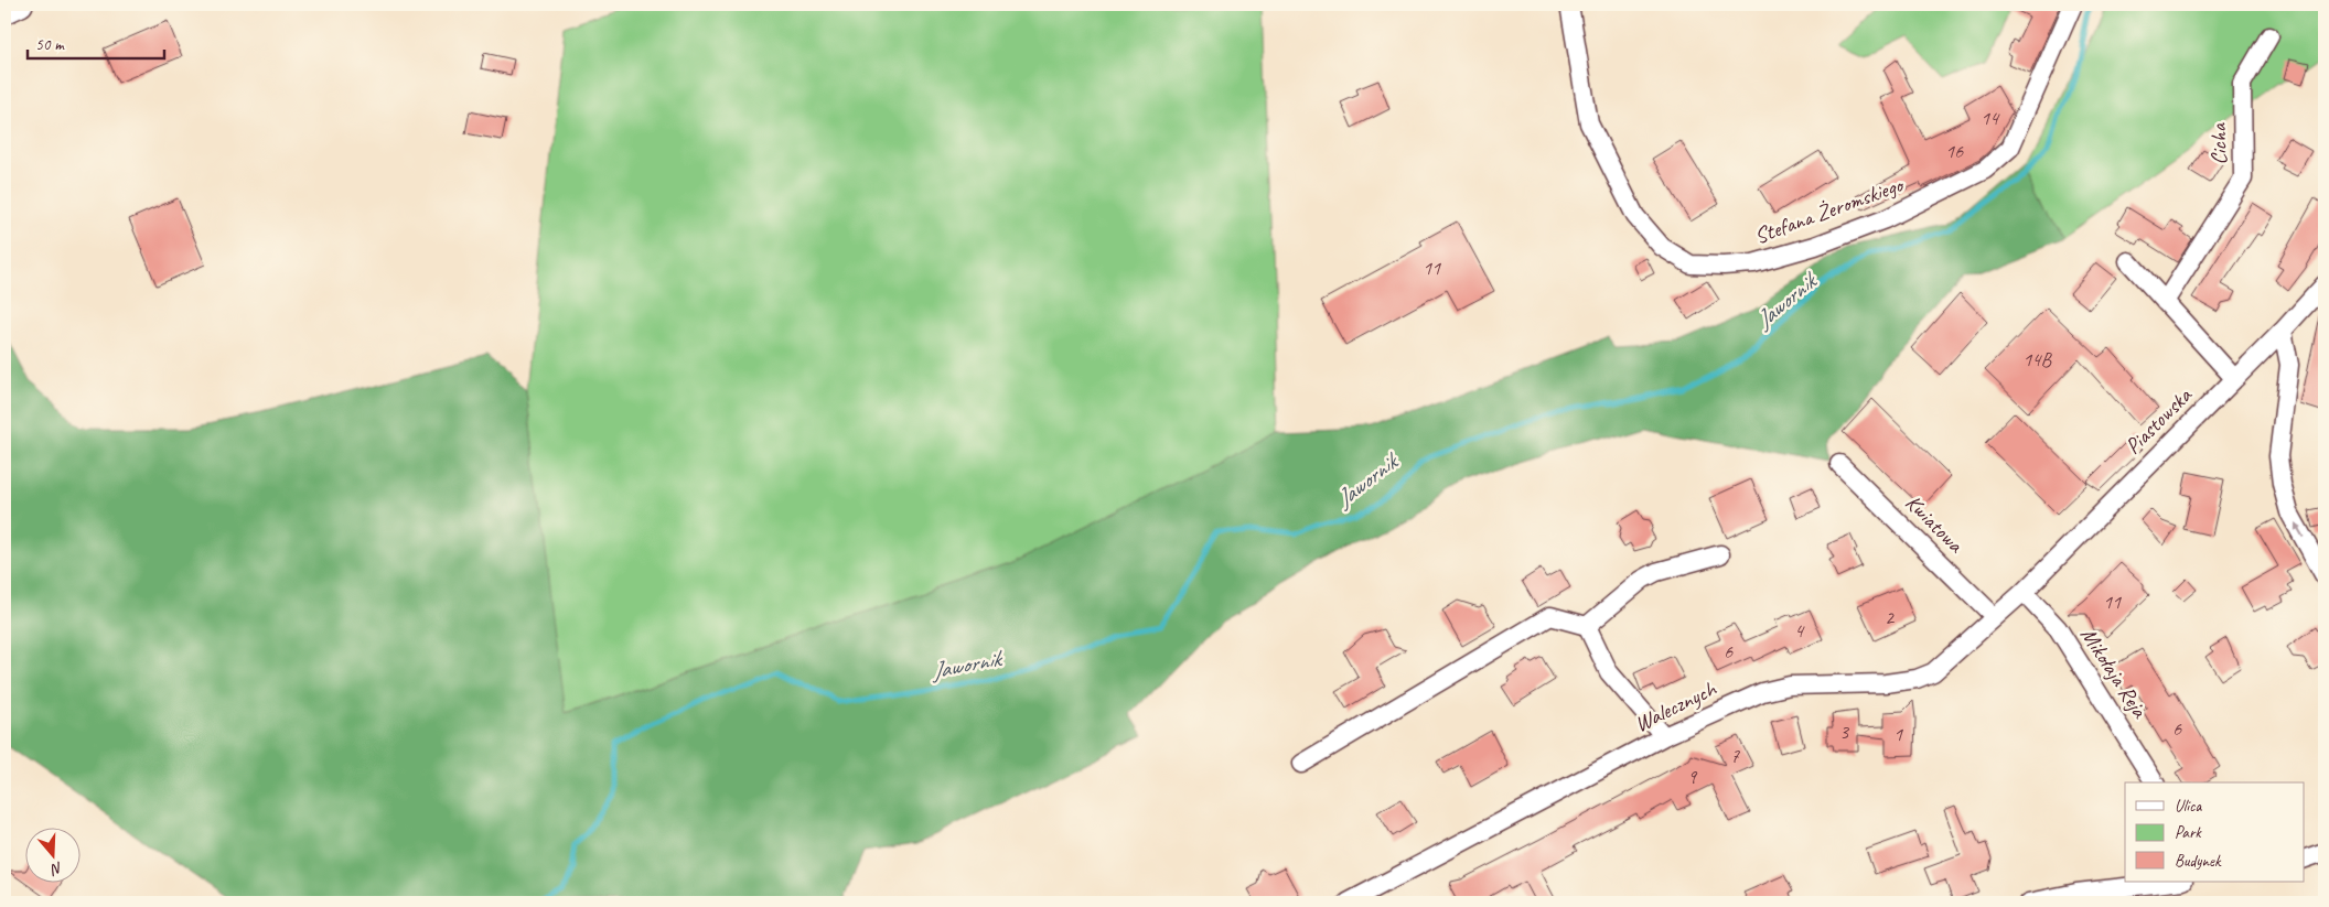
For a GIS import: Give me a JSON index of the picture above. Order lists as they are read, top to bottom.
{
  "streets": {
    "street": [
      "Cicha",
      "Stefana Żeromskiego",
      "Piastowska",
      "Kwiatowa",
      "Mikołaja Reja",
      "Walecznych"
    ]
  },
  "crossings": [
    ["Piastowska", "Mikołaja Reja"],
    ["Piastowska", "Walecznych"],
    ["Kwiatowa", "Walecznych"],
    ["Mikołaja Reja", "Walecznych"]
  ],
  "water": ["Jawornik"],
  "house_numbers": [
    "14",
    "16",
    "11",
    "14B",
    "11",
    "2",
    "4",
    "6",
    "6",
    "3",
    "1",
    "7",
    "9"
  ],
  "legend": ["Ulica", "Park", "Budynek"],
  "scale_bar": "50 m",
  "north": "bottom"
}
